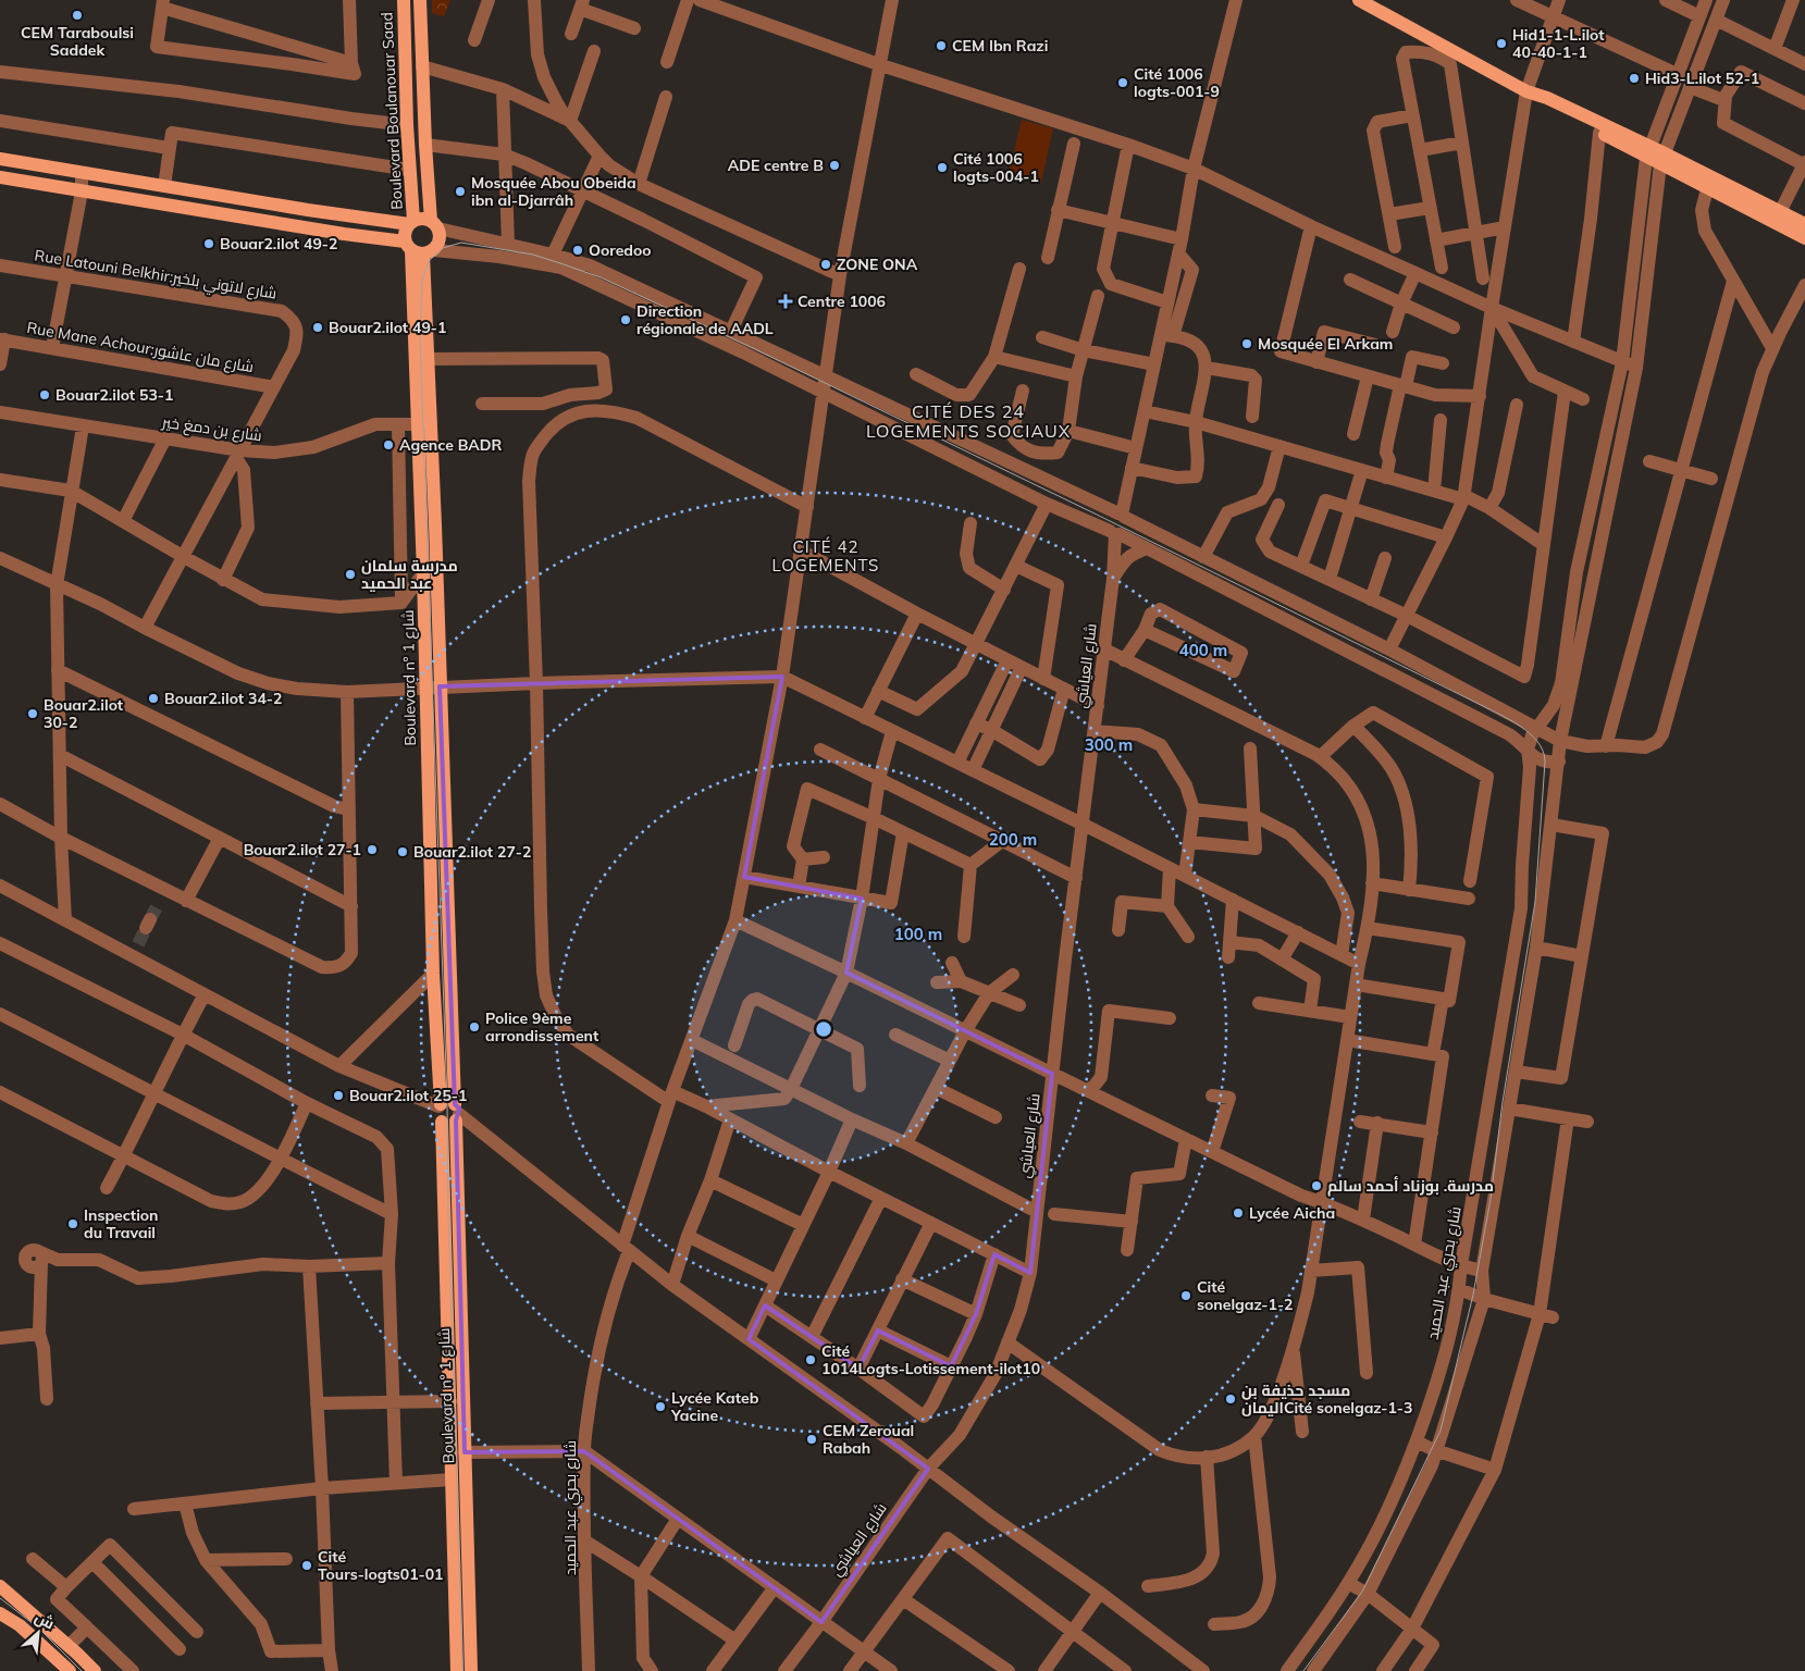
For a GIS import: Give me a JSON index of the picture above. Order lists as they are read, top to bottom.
{
  "streets": {
    "main road": ["Boulevard Boulanouar Saad", "Boulevard n° شارع 1"],
    "street": [
      "Rue Latouni Belkhir;شارع لاتوني بلخير",
      "Rue Mane Achour;شارع مان عاشور",
      "شارع بن دمغ خير",
      "شارع العياشي",
      "شارع بحري عبد الحميد"
    ]
  },
  "crossings": [
    ["Boulevard Boulanouar Saad", "Boulevard n° شارع 1"],
    ["Rue Latouni Belkhir;شارع لاتوني بلخير", "Rue Mane Achour;شارع مان عاشور"],
    ["شارع بن دمغ خير", "Boulevard n° شارع 1"]
  ],
  "districts": ["CITÉ DES 24 LOGEMENTS SOCIAUX", "CITÉ 42 LOGEMENTS"],
  "places": {
    "other": [
      "CEM Taraboulsi Saddek",
      "Hid1-1-L.ilot 40-40-1-1",
      "CEM Ibn Razi",
      "Hid3-L.ilot 52-1",
      "Cité 1006 logts-001-9",
      "ADE centre B",
      "Cité 1006 logts-004-1",
      "Mosquée Abou Obeida ibn al-Djarrâh",
      "Bouar2.ilot 49-2",
      "Ooredoo",
      "ZONE ONA",
      "Direction régionale de AADL",
      "Bouar2.ilot 49-1",
      "Mosquée El Arkam",
      "Bouar2.ilot 53-1",
      "Agence BADR",
      "مدرسة سلمان عبد الحميد",
      "Bouar2.ilot 34-2",
      "Bouar2.ilot 30-2",
      "Bouar2.ilot 27-1",
      "Bouar2.ilot 27-2",
      "Police 9ème arrondissement",
      "Bouar2.ilot 25-1",
      "مدرسة. بوزناد أحمد سالم",
      "Lycée Aicha",
      "Inspection du Travail",
      "Cité sonelgaz-1-2",
      "Cité 1014Logts-Lotissement-ilot10",
      "مسجد حذيفة بن اليمانCité sonelgaz-1-3",
      "Lycée Kateb Yacine",
      "CEM Zeroual Rabah",
      "Cité Tours-logts01-01"
    ],
    "health": ["Centre 1006"]
  },
  "north": "top right",
  "rings": [
    "400 m",
    "300 m",
    "200 m",
    "100 m"
  ]
}
